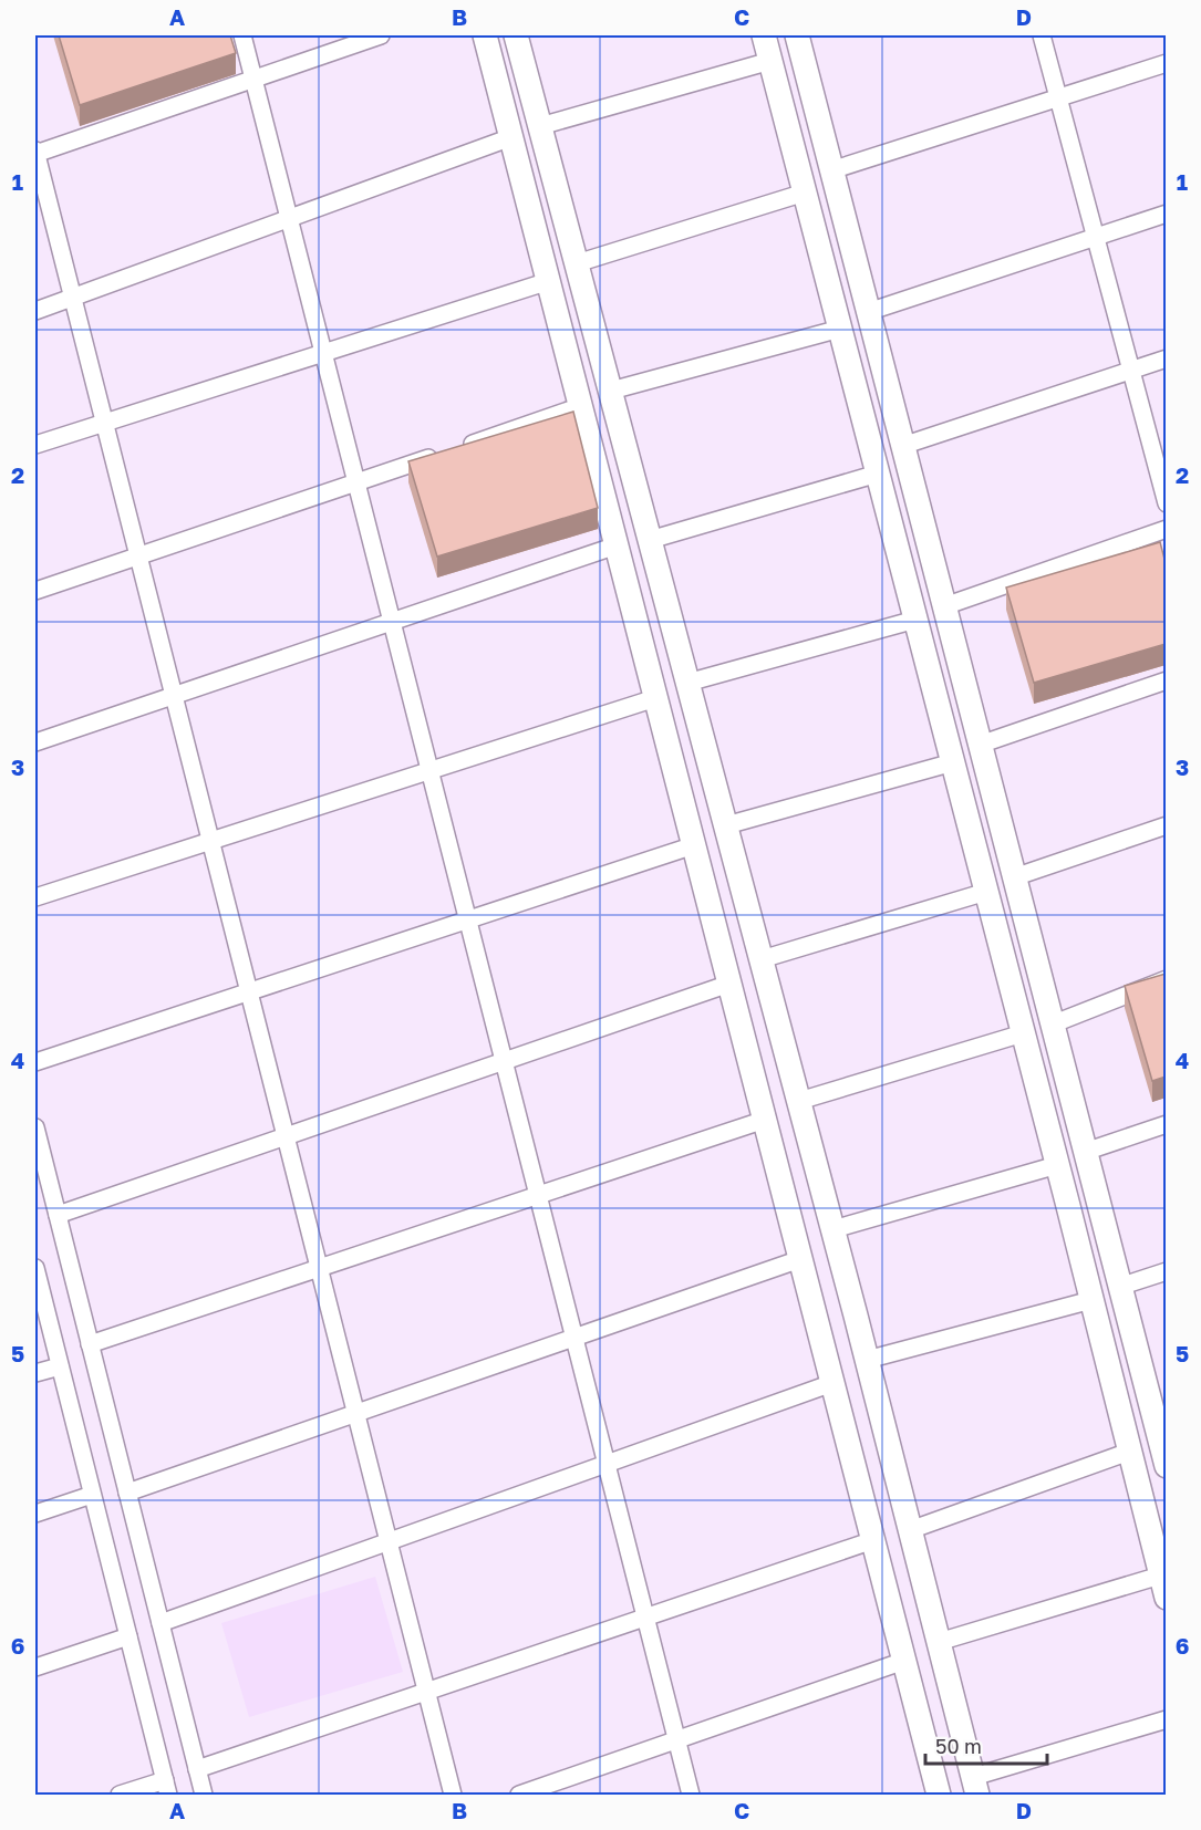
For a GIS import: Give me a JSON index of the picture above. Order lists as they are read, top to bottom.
{
  "scale_bar": "50 m",
  "grid": {
    "columns": [
      "A",
      "B",
      "C",
      "D"
    ],
    "rows": [
      "1",
      "2",
      "3",
      "4",
      "5",
      "6"
    ]
  }
}
